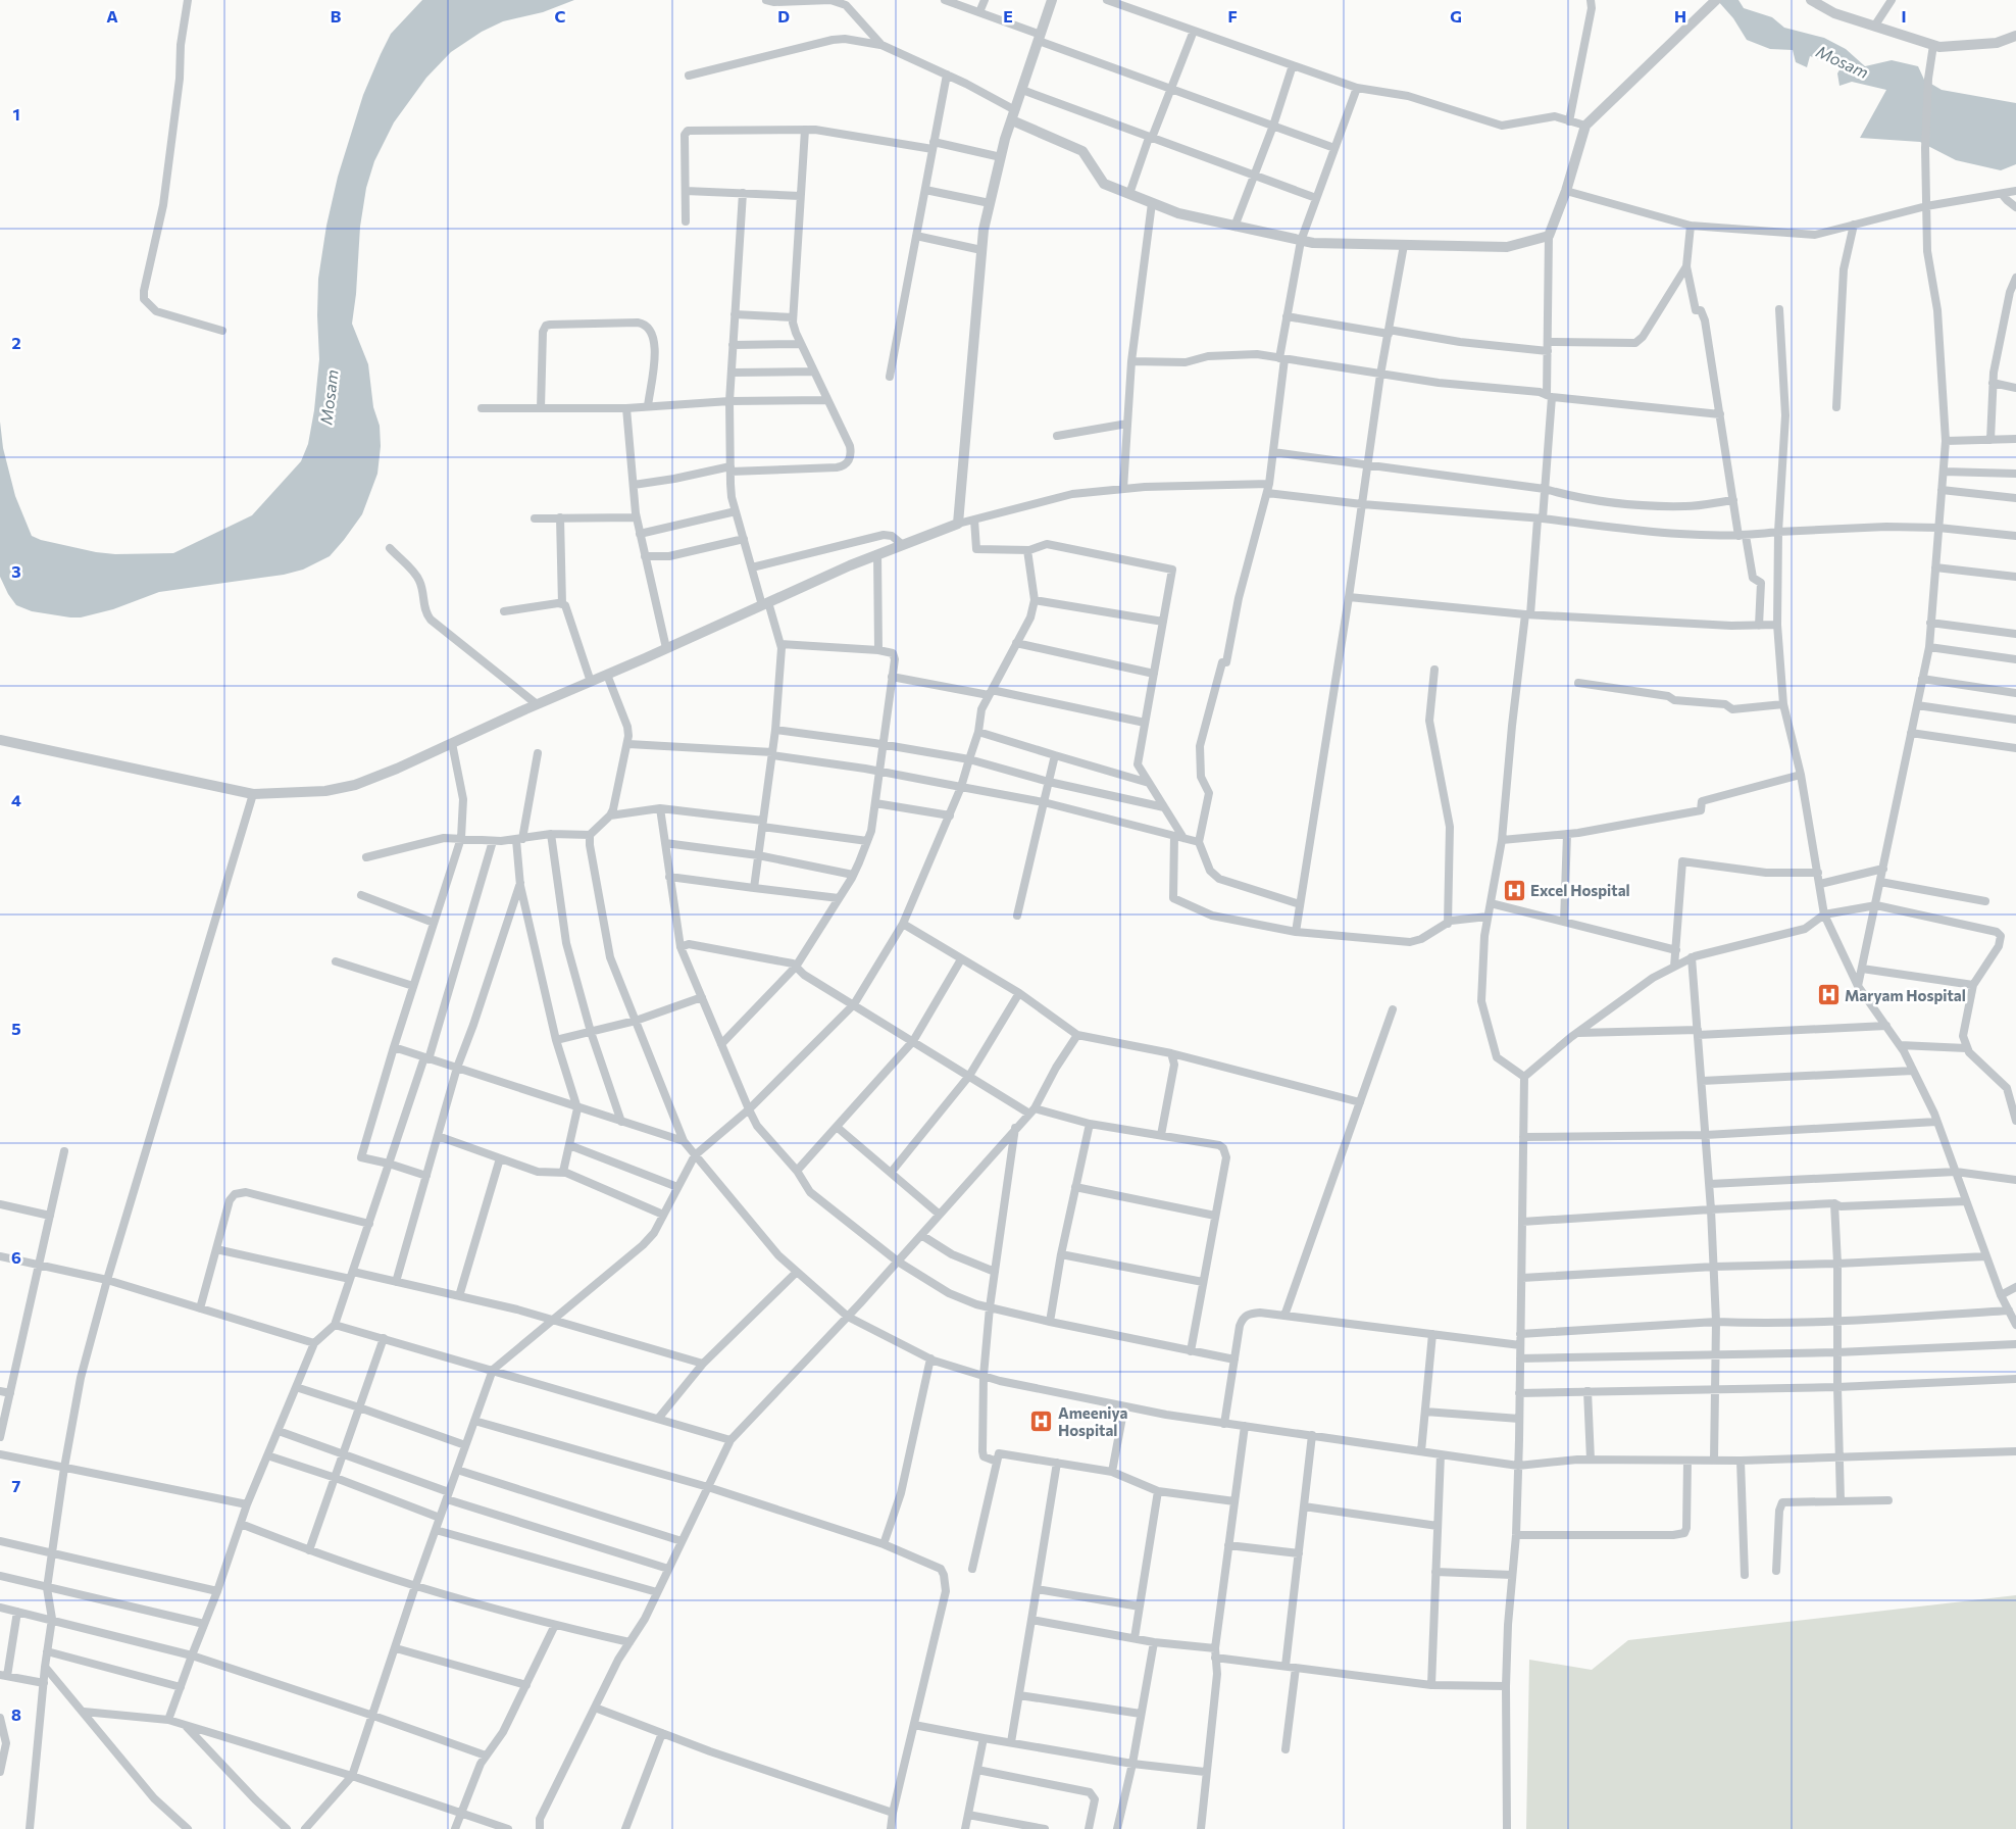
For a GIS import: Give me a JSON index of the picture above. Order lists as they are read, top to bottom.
{
  "water": ["Mosam"],
  "places": {
    "hospital": ["Excel Hospital", "Maryam Hospital", "Ameeniya Hospital"]
  },
  "grid": {
    "columns": [
      "A",
      "B",
      "C",
      "D",
      "E",
      "F",
      "G",
      "H",
      "I"
    ],
    "rows": [
      "1",
      "2",
      "3",
      "4",
      "5",
      "6",
      "7",
      "8"
    ]
  }
}
